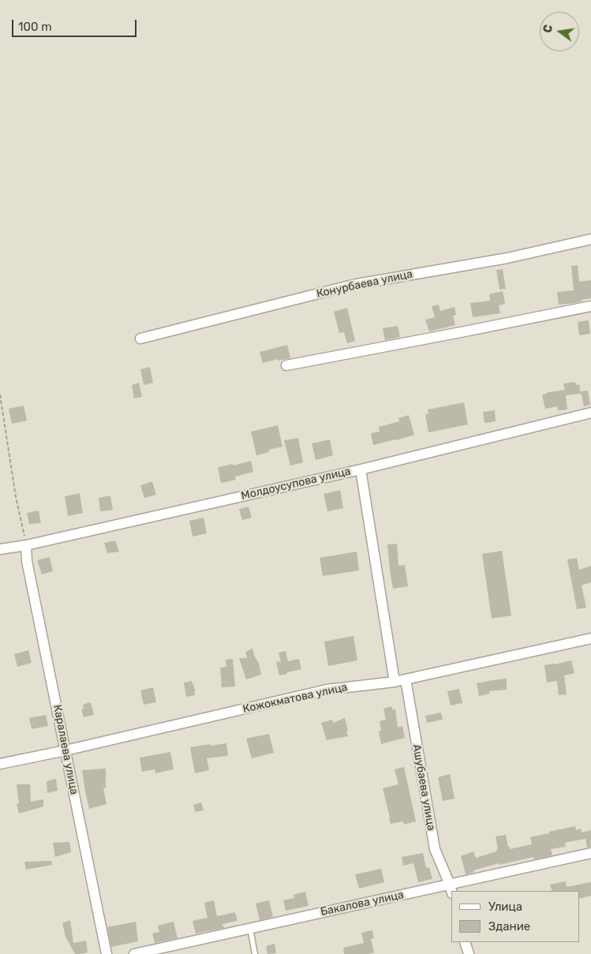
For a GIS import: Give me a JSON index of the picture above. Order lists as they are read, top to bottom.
{
  "streets": {
    "street": [
      "Конурбаева улица",
      "Молдоусупова улица",
      "Кожокматова улица",
      "Каралаева улица",
      "Ашубаева улица",
      "Бакалова улица"
    ]
  },
  "crossings": [
    ["Молдоусупова улица", "Каралаева улица"],
    ["Кожокматова улица", "Каралаева улица"],
    ["Кожокматова улица", "Ашубаева улица"],
    ["Ашубаева улица", "Бакалова улица"]
  ],
  "legend": ["Улица", "Здание"],
  "scale_bar": "100 m",
  "north": "left"
}
